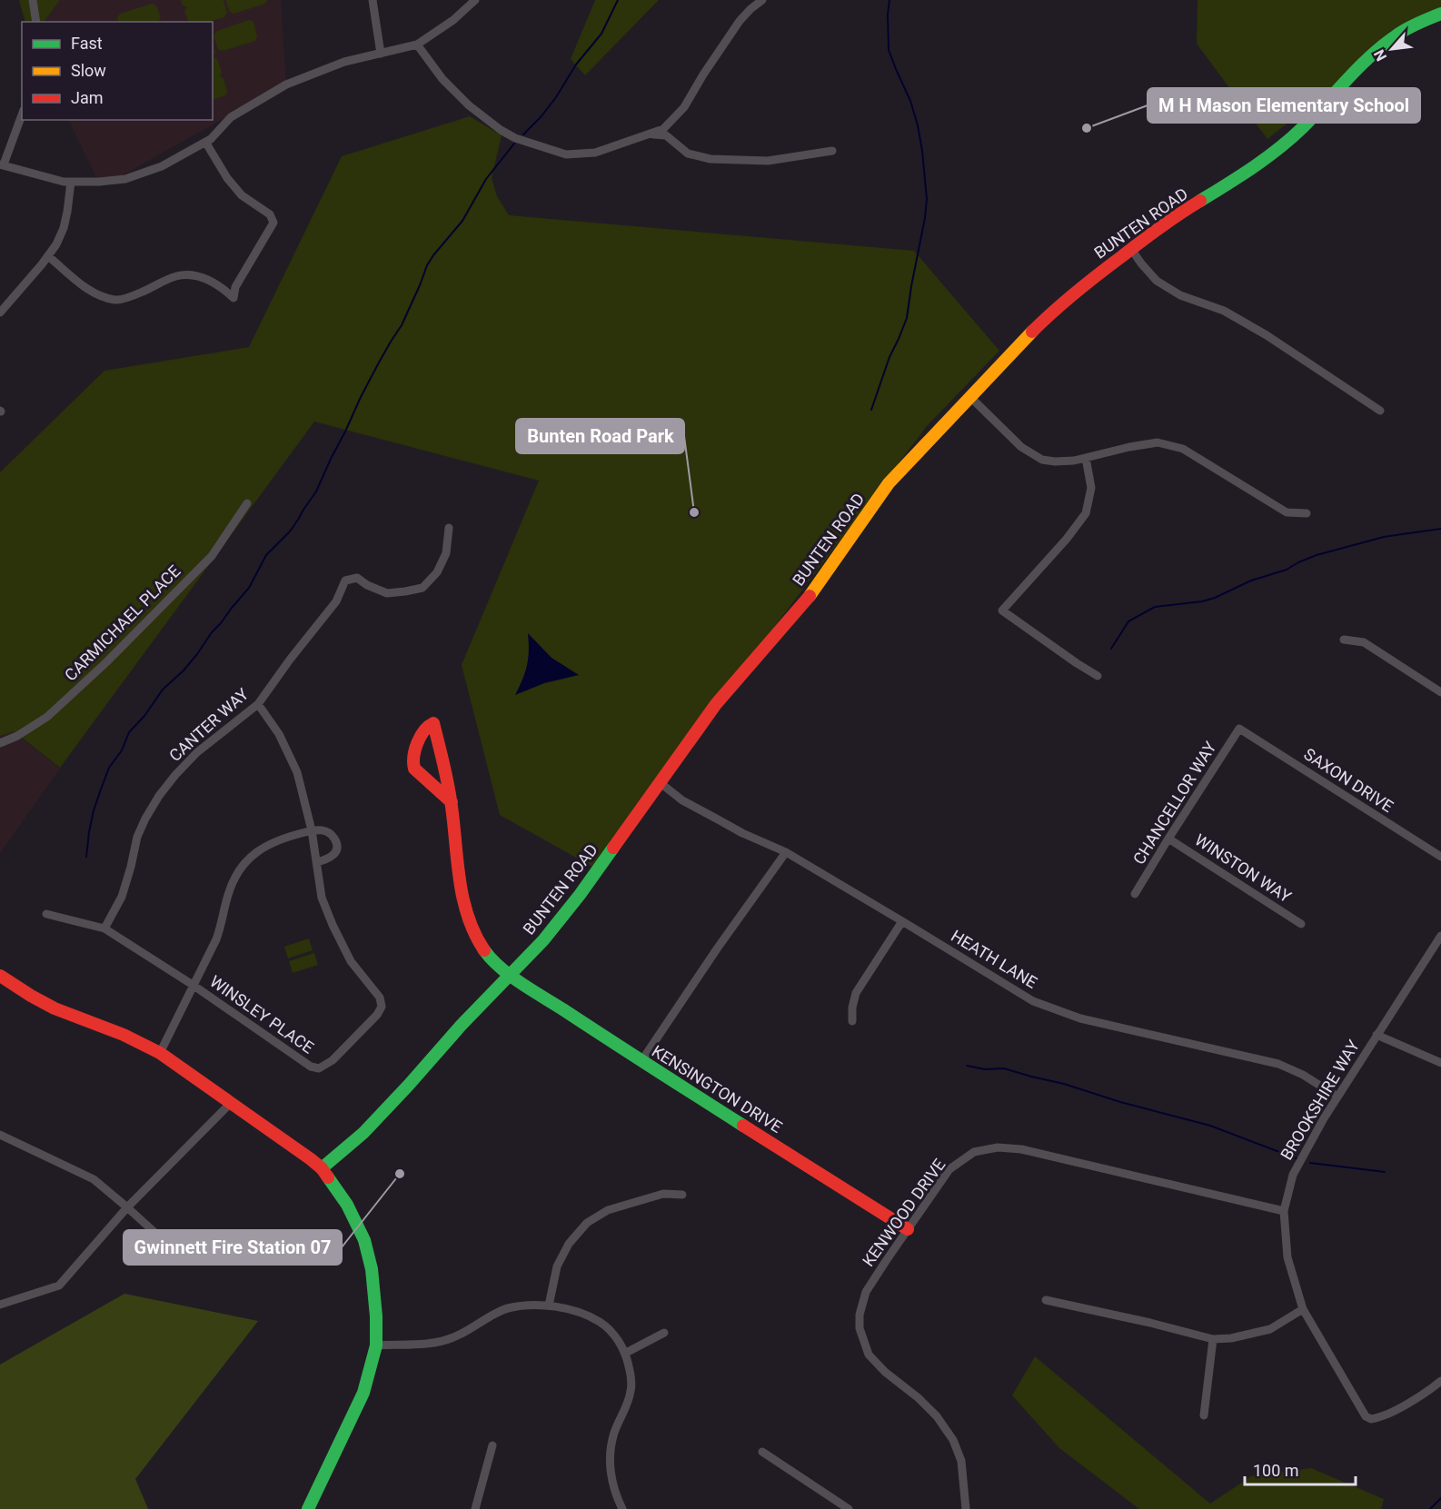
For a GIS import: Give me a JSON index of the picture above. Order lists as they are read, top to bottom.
{
  "streets": {
    "street": [
      "BUNTEN ROAD",
      "CARMICHAEL PLACE",
      "CANTER WAY",
      "SAXON DRIVE",
      "CHANCELLOR WAY",
      "WINSTON WAY",
      "HEATH LANE",
      "WINSLEY PLACE",
      "KENSINGTON DRIVE",
      "BROOKSHIRE WAY",
      "KENWOOD DRIVE"
    ]
  },
  "crossings": [
    ["BUNTEN ROAD", "HEATH LANE"],
    ["BUNTEN ROAD", "KENSINGTON DRIVE"],
    ["CANTER WAY", "WINSLEY PLACE"],
    ["SAXON DRIVE", "CHANCELLOR WAY"],
    ["CHANCELLOR WAY", "WINSTON WAY"],
    ["HEATH LANE", "BROOKSHIRE WAY"],
    ["KENSINGTON DRIVE", "KENWOOD DRIVE"],
    ["BROOKSHIRE WAY", "KENWOOD DRIVE"]
  ],
  "places": ["M H Mason Elementary School", "Bunten Road Park", "Gwinnett Fire Station 07"],
  "legend": ["Fast", "Slow", "Jam"],
  "scale_bar": "100 m",
  "north": "bottom left"
}
